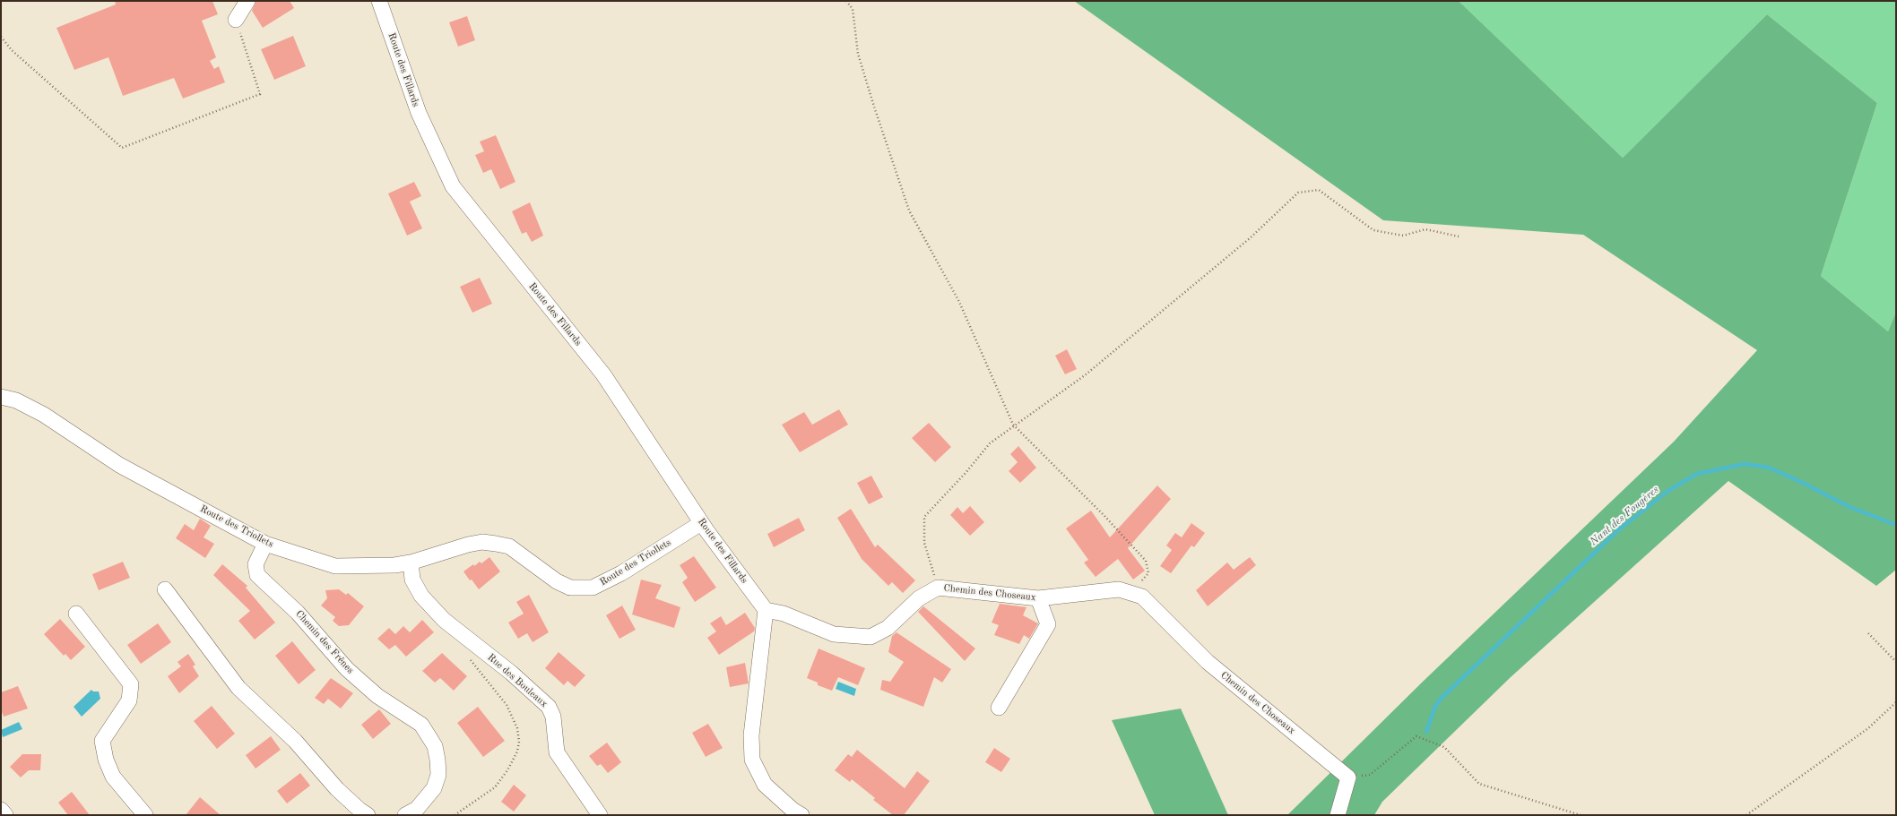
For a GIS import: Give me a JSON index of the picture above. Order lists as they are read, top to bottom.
{
  "streets": {
    "street": [
      "Route des Fillards",
      "Route des Triollets",
      "Chemin des Choseaux",
      "Chemin des Frênes",
      "Rue des Bouleaux"
    ]
  },
  "crossings": [
    ["Route des Fillards", "Route des Triollets"],
    ["Route des Fillards", "Chemin des Choseaux"],
    ["Route des Triollets", "Chemin des Frênes"],
    ["Route des Triollets", "Rue des Bouleaux"]
  ],
  "water": ["Nant des Fougères"]
}
